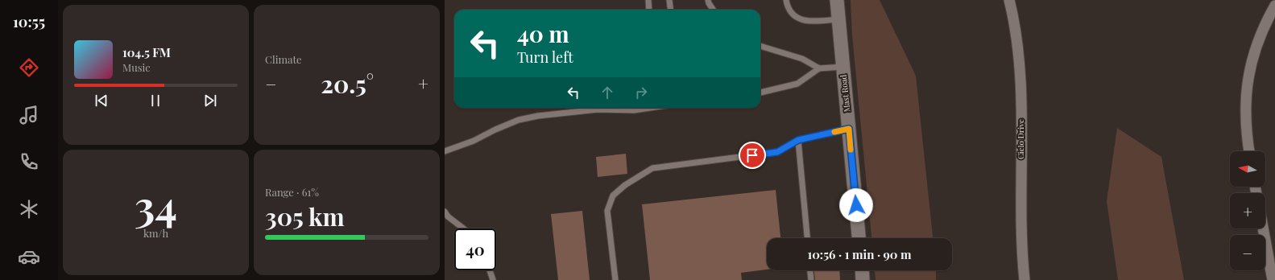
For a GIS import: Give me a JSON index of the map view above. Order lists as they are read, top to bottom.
{
  "streets": {
    "street": ["Mast Road", "Cielo Drive"]
  },
  "north": "left",
  "page": {
    "tabs": "10:55",
    "tile": [
      "Climate",
      ["34", "km/h"],
      ["Range · 61%", "305 km"]
    ],
    "turn": ["40 m", "Turn left"],
    "song": ["104.5 FM", "Music"],
    "heat": ["−", "20.5°", "+"],
    "map_buttons": ["+", "−"],
    "limit": "40",
    "trip": "10:56 · 1 min · 90 m"
  }
}
